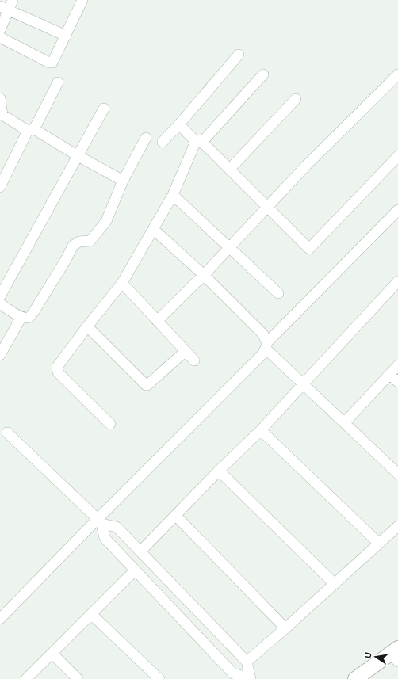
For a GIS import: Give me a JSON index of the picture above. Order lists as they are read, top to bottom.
{
  "north": "left"
}
